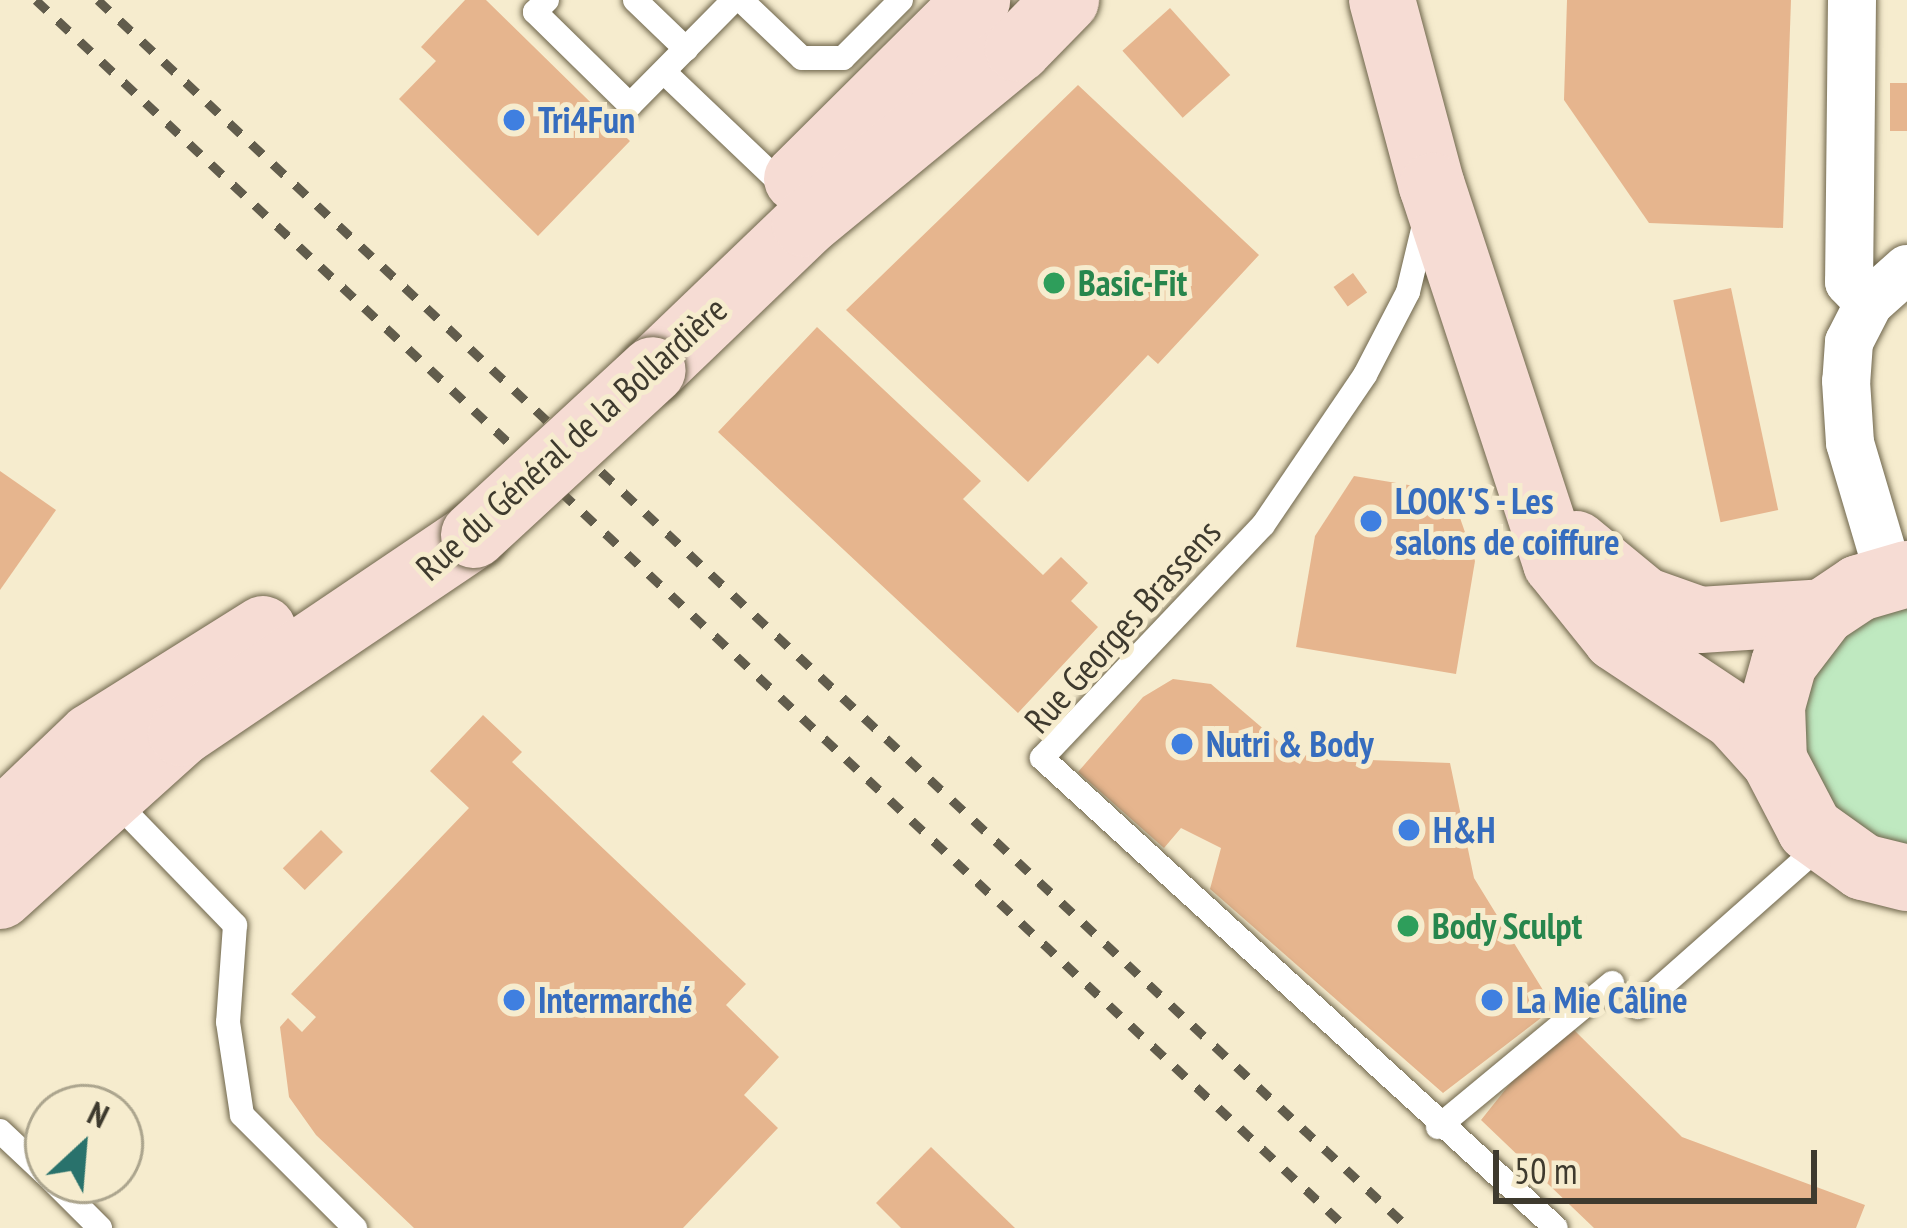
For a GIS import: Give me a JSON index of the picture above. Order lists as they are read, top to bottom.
{
  "streets": {
    "main road": ["Rue du Général de la Bollardière"],
    "lane": ["Rue Georges Brassens"]
  },
  "places": [
    "Tri4Fun",
    "Basic-Fit",
    "LOOK'S - Les salons de coiffure",
    "Nutri & Body",
    "H&H",
    "Body Sculpt",
    "Intermarché",
    "La Mie Câline"
  ],
  "scale_bar": "50 m",
  "north": "top right"
}
